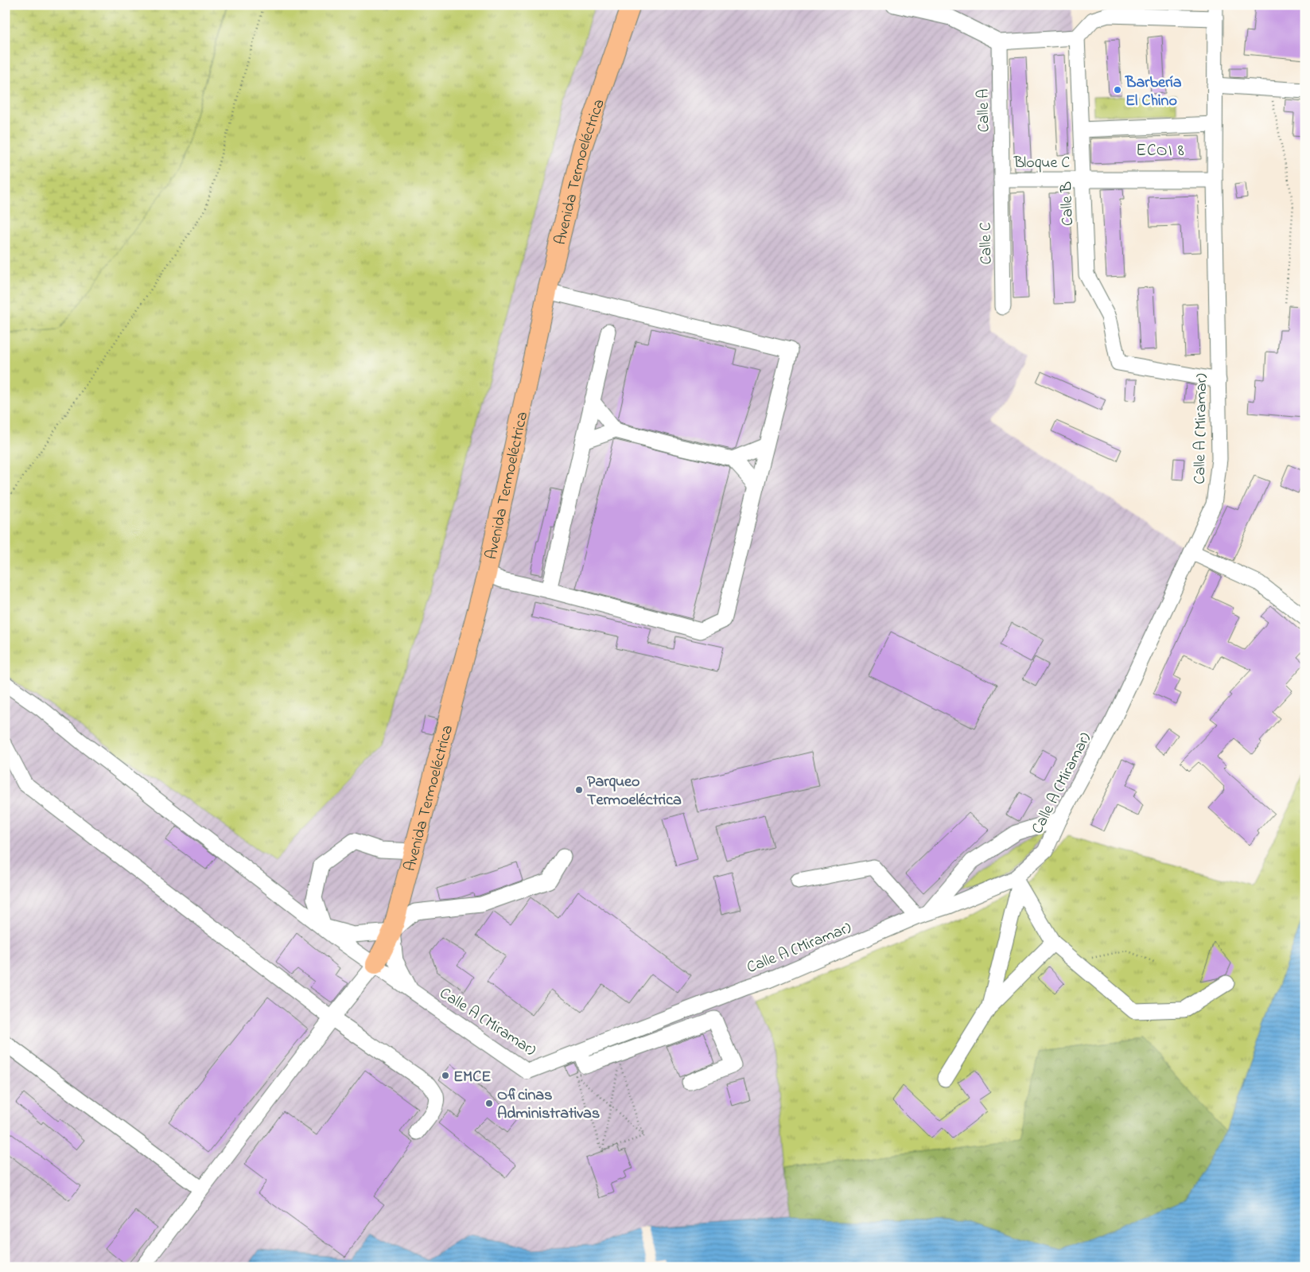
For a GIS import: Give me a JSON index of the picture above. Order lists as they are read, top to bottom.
{
  "streets": {
    "main road": ["Avenida Termoeléctrica"],
    "street": [
      "Calle A",
      "Bloque C",
      "Calle B",
      "Calle C",
      "Calle A (Miramar)"
    ]
  },
  "crossings": [
    ["Calle A", "Bloque C"],
    ["Calle A", "Calle C"],
    ["Bloque C", "Calle B"],
    ["Bloque C", "Calle C"],
    ["Bloque C", "Calle A (Miramar)"],
    ["Avenida Termoeléctrica", "Calle A (Miramar)"],
    ["Calle B", "Calle A (Miramar)"]
  ],
  "districts": ["ECOI 8"],
  "places": [
    "Barbería El Chino",
    "Parqueo Termoeléctrica",
    "EMCE",
    "Oficinas Administrativas"
  ]
}
